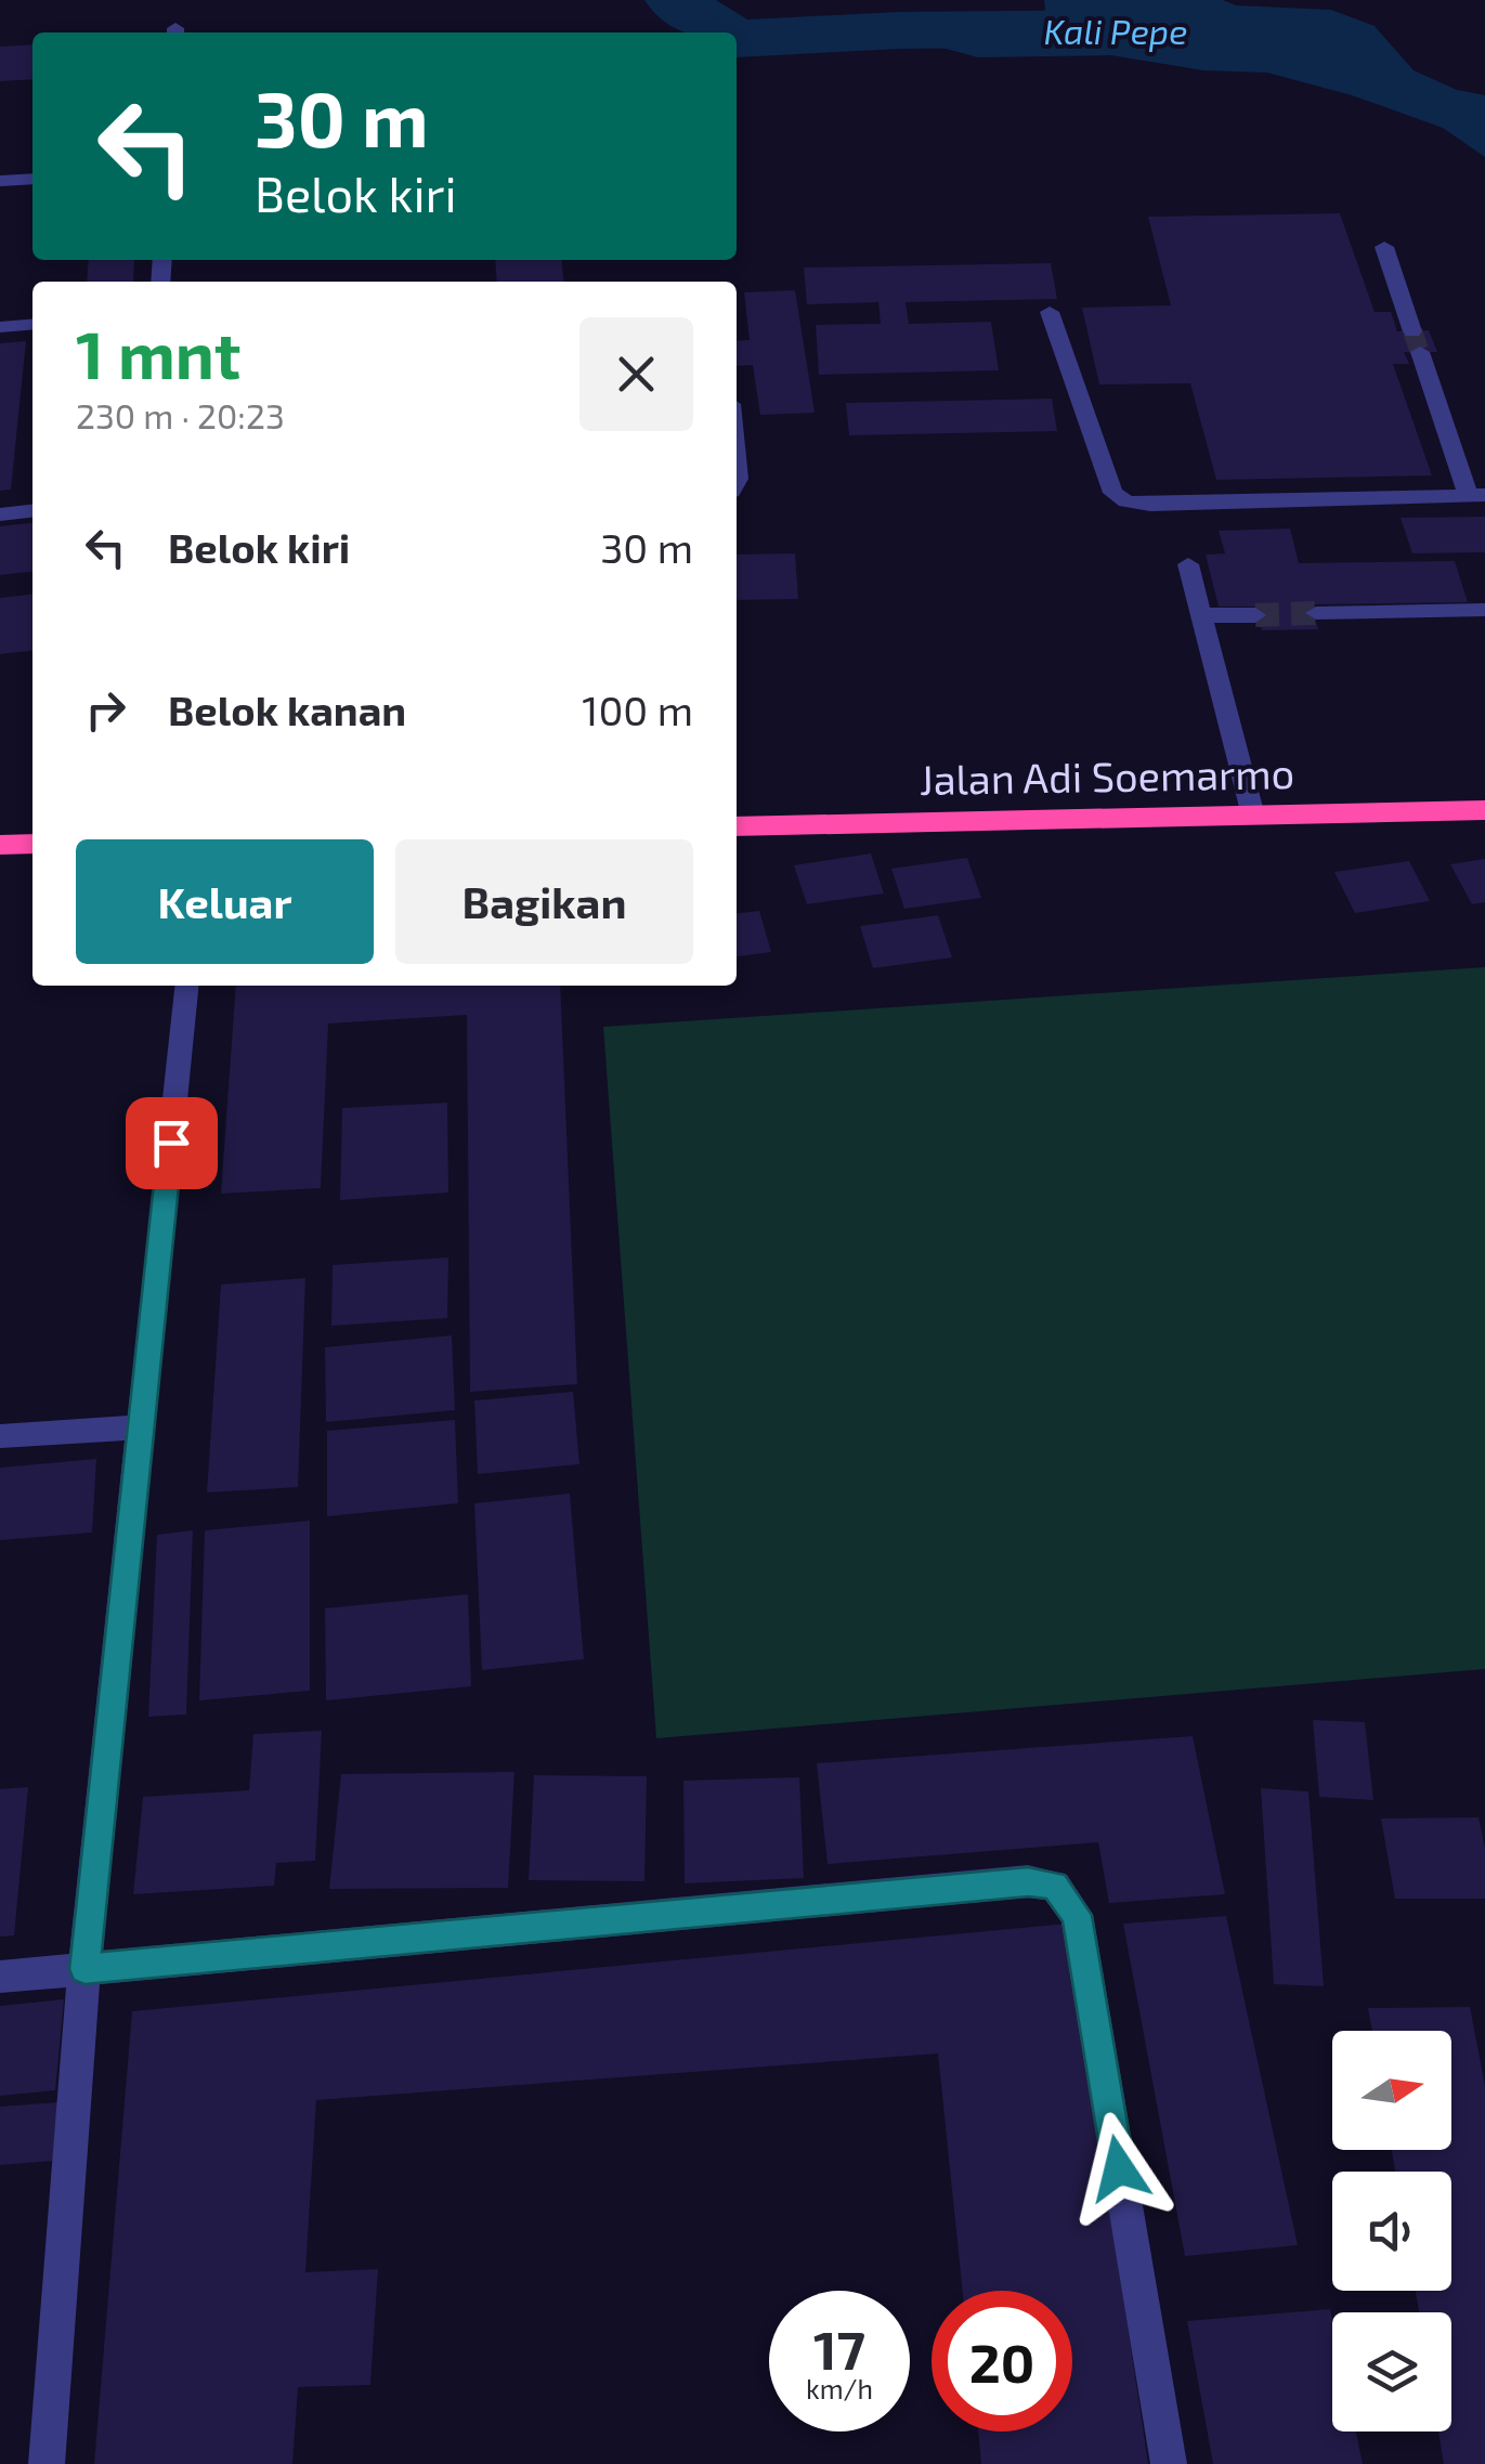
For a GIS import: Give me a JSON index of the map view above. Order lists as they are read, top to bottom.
{
  "streets": {
    "highway": ["Jalan Adi Soemarmo"]
  },
  "water": ["Kali Pepe"],
  "north": "right",
  "page": {
    "turn": ["30 m", "Belok kiri"],
    "heading": ["1 mnt", "230 m · 20:23"],
    "list": [
      {
        "name": "Belok kiri",
        "value": "30 m"
      },
      {
        "name": "Belok kanan",
        "value": "100 m"
      }
    ],
    "buttons": ["Keluar", "Bagikan"],
    "speed": "17 km/h",
    "limit": "20"
  }
}
